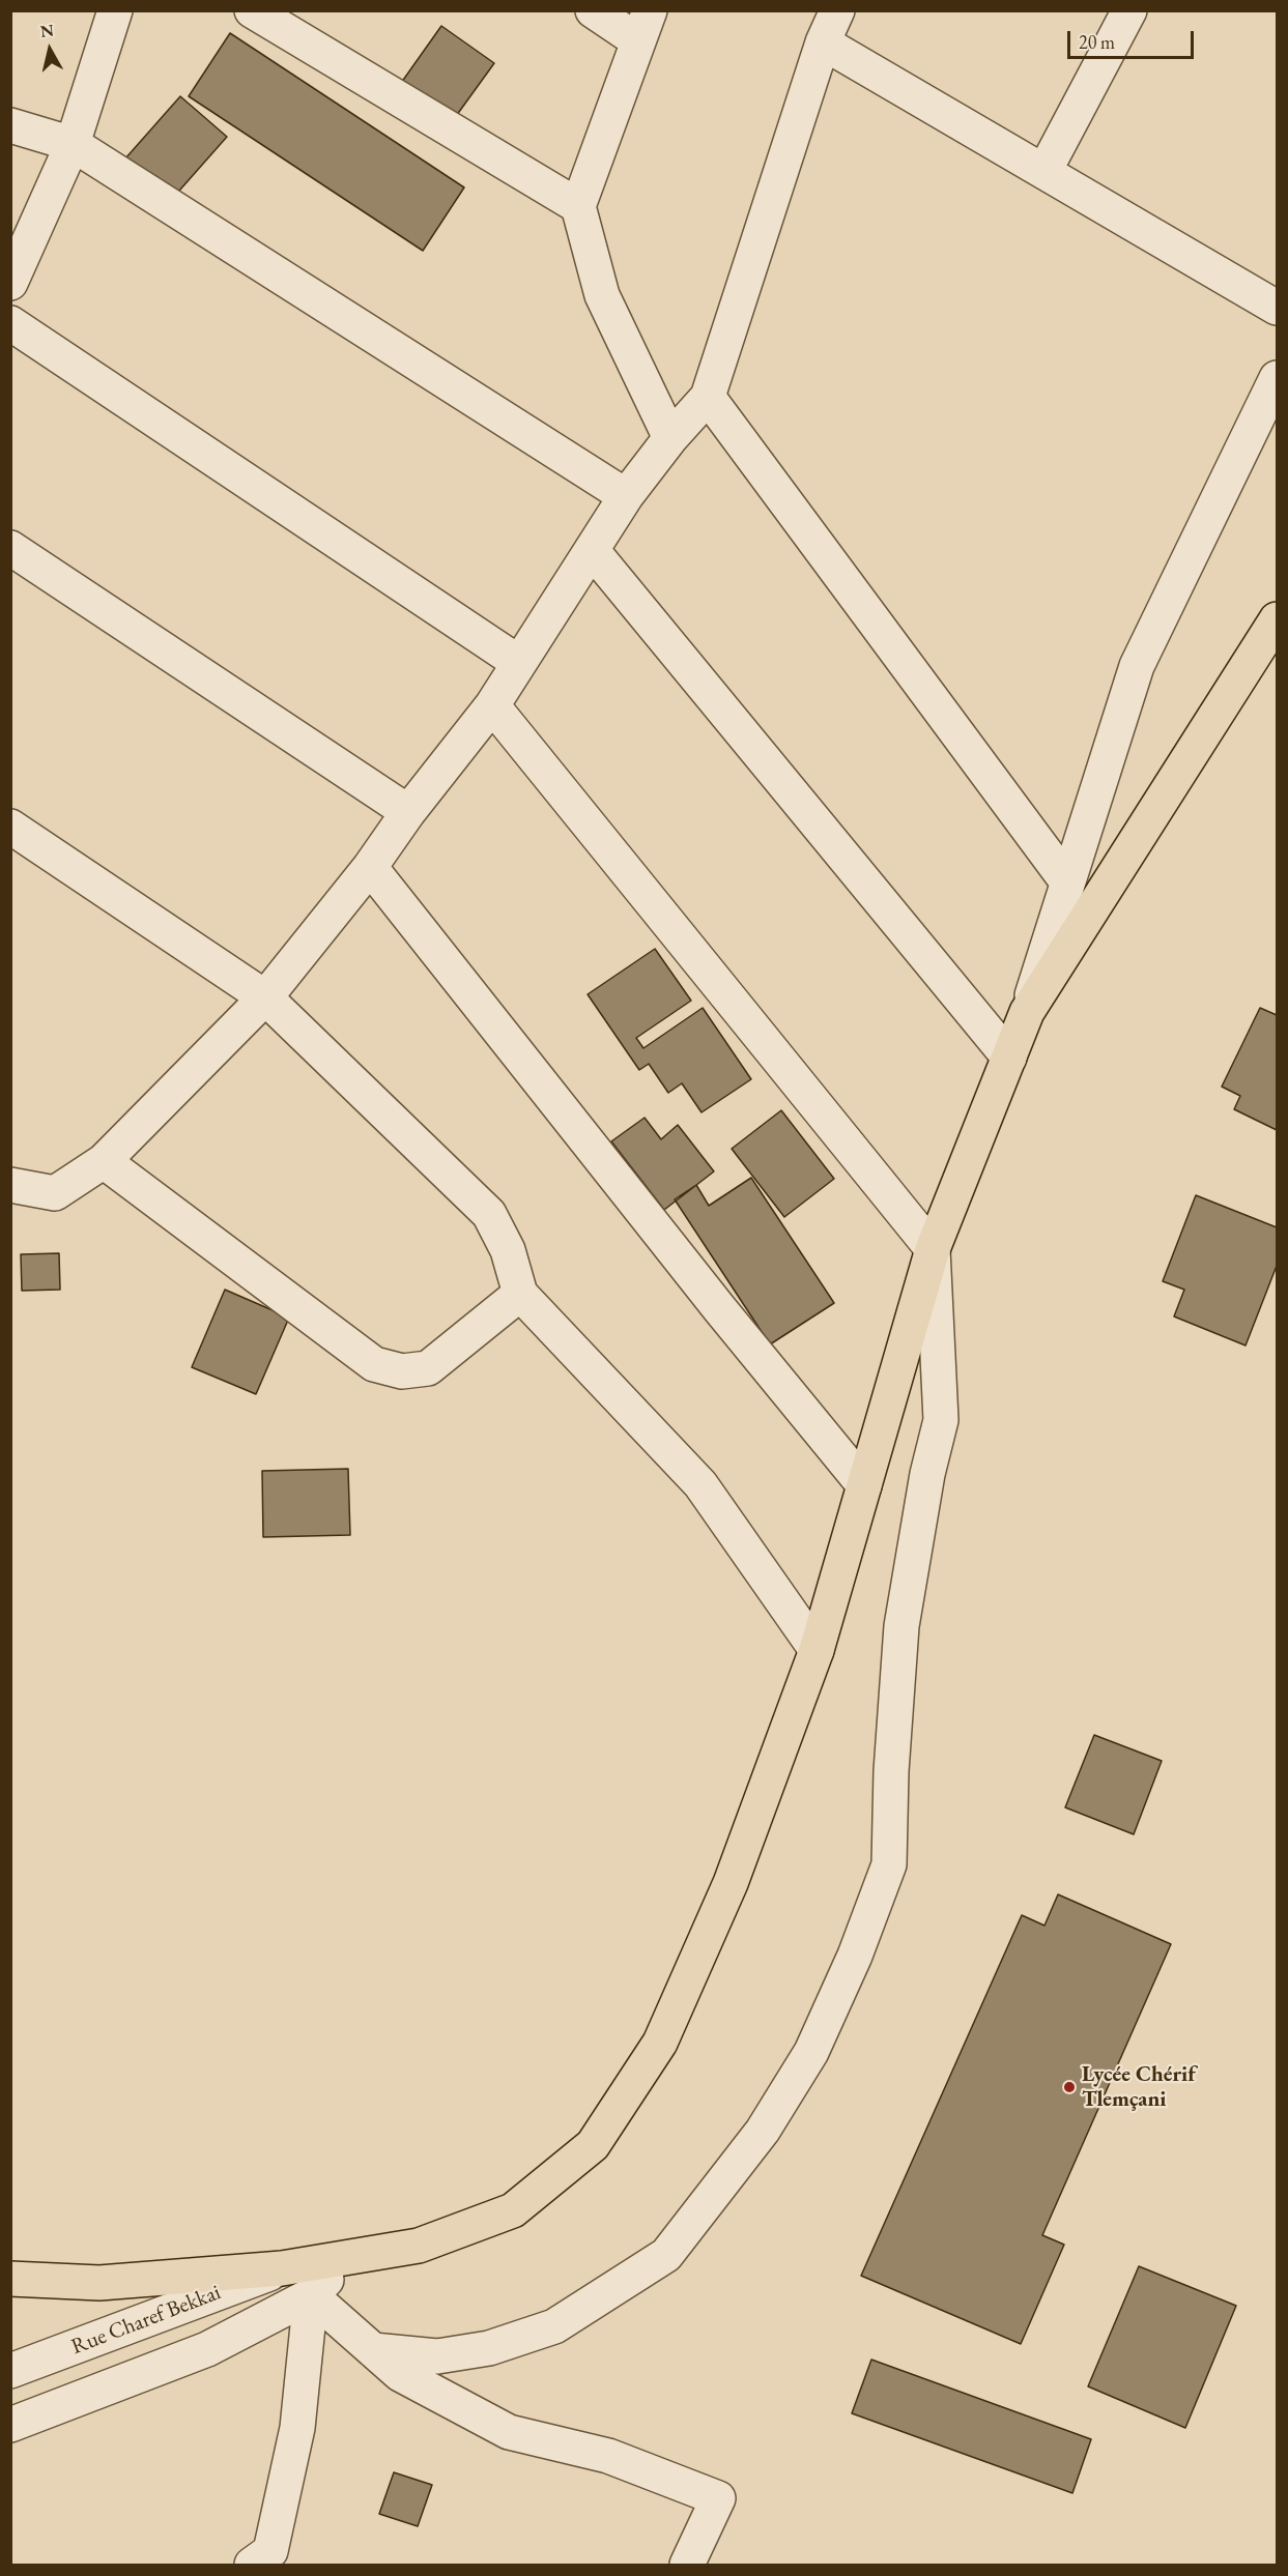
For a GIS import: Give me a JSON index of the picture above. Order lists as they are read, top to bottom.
{
  "streets": {
    "street": ["Rue Charef Bekkai"]
  },
  "places": ["Lycée Chérif Tlemçani"],
  "scale_bar": "20 m",
  "north": "top"
}
